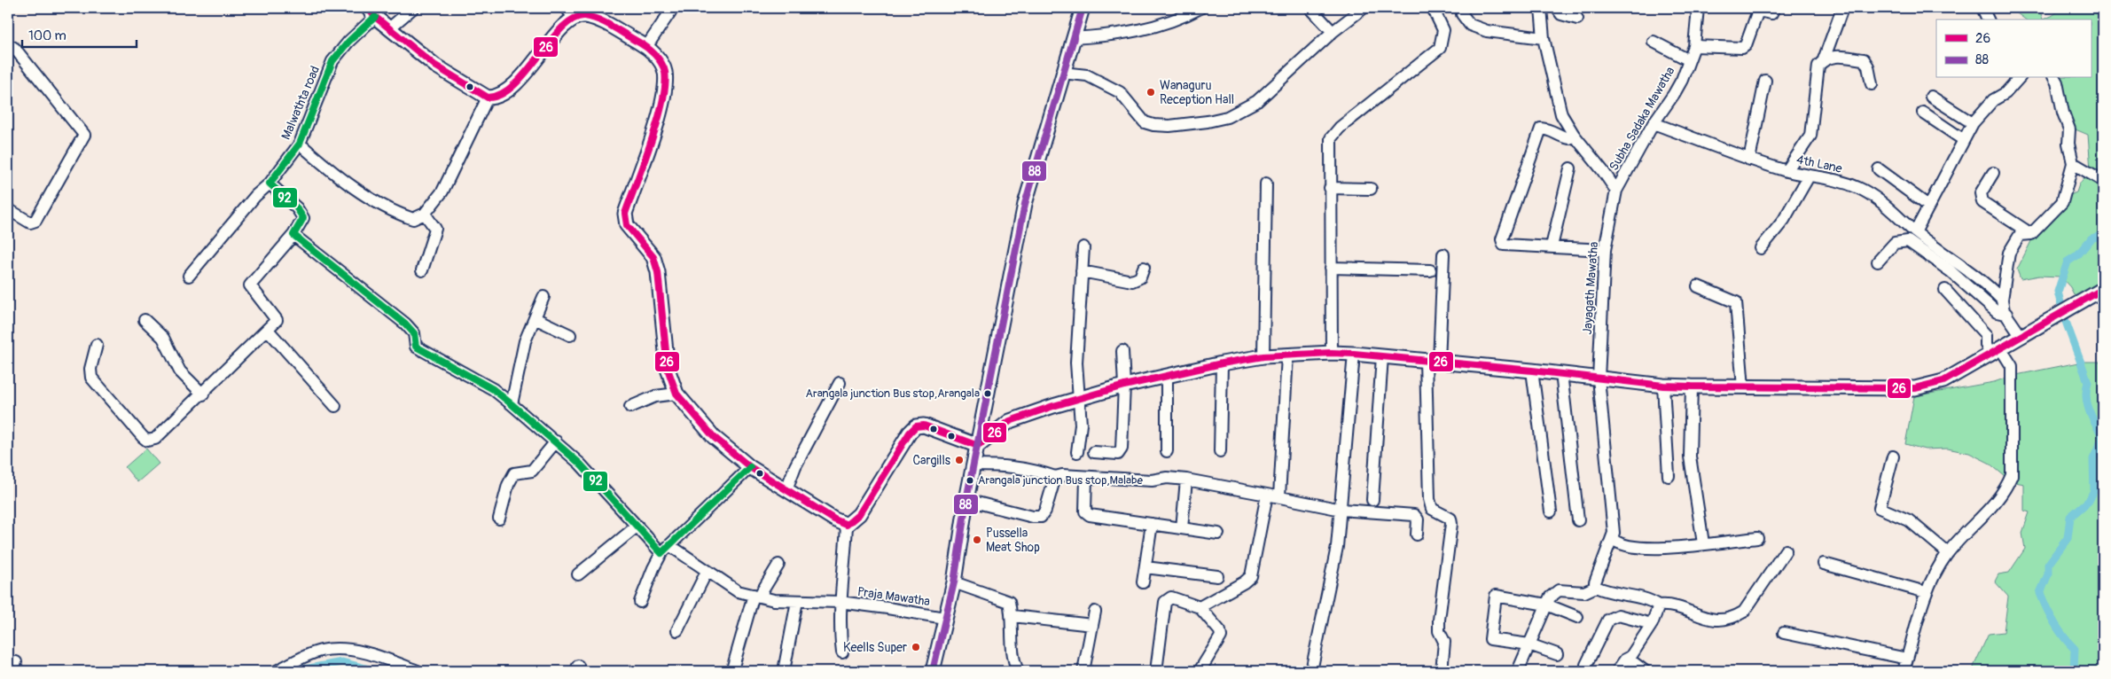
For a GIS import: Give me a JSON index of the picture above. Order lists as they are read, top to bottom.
{
  "streets": {
    "street": [
      "Malwathta road",
      "Subha Sadaka Mawatha",
      "4th Lane",
      "Jayagath Mawatha",
      "Praja Mawatha"
    ]
  },
  "crossings": [
    ["Subha Sadaka Mawatha", "4th Lane"],
    ["Subha Sadaka Mawatha", "Jayagath Mawatha"]
  ],
  "places": [
    "Wanaguru Reception Hall",
    "Arangala junction Bus stop,Arangala",
    "Cargills",
    "Arangala junction Bus stop,Malabe",
    "Pussella Meat Shop",
    "Keells Super"
  ],
  "lines": ["transit line 26", "transit line 88", "transit line 92"],
  "legend": ["26", "88"],
  "scale_bar": "100 m"
}
